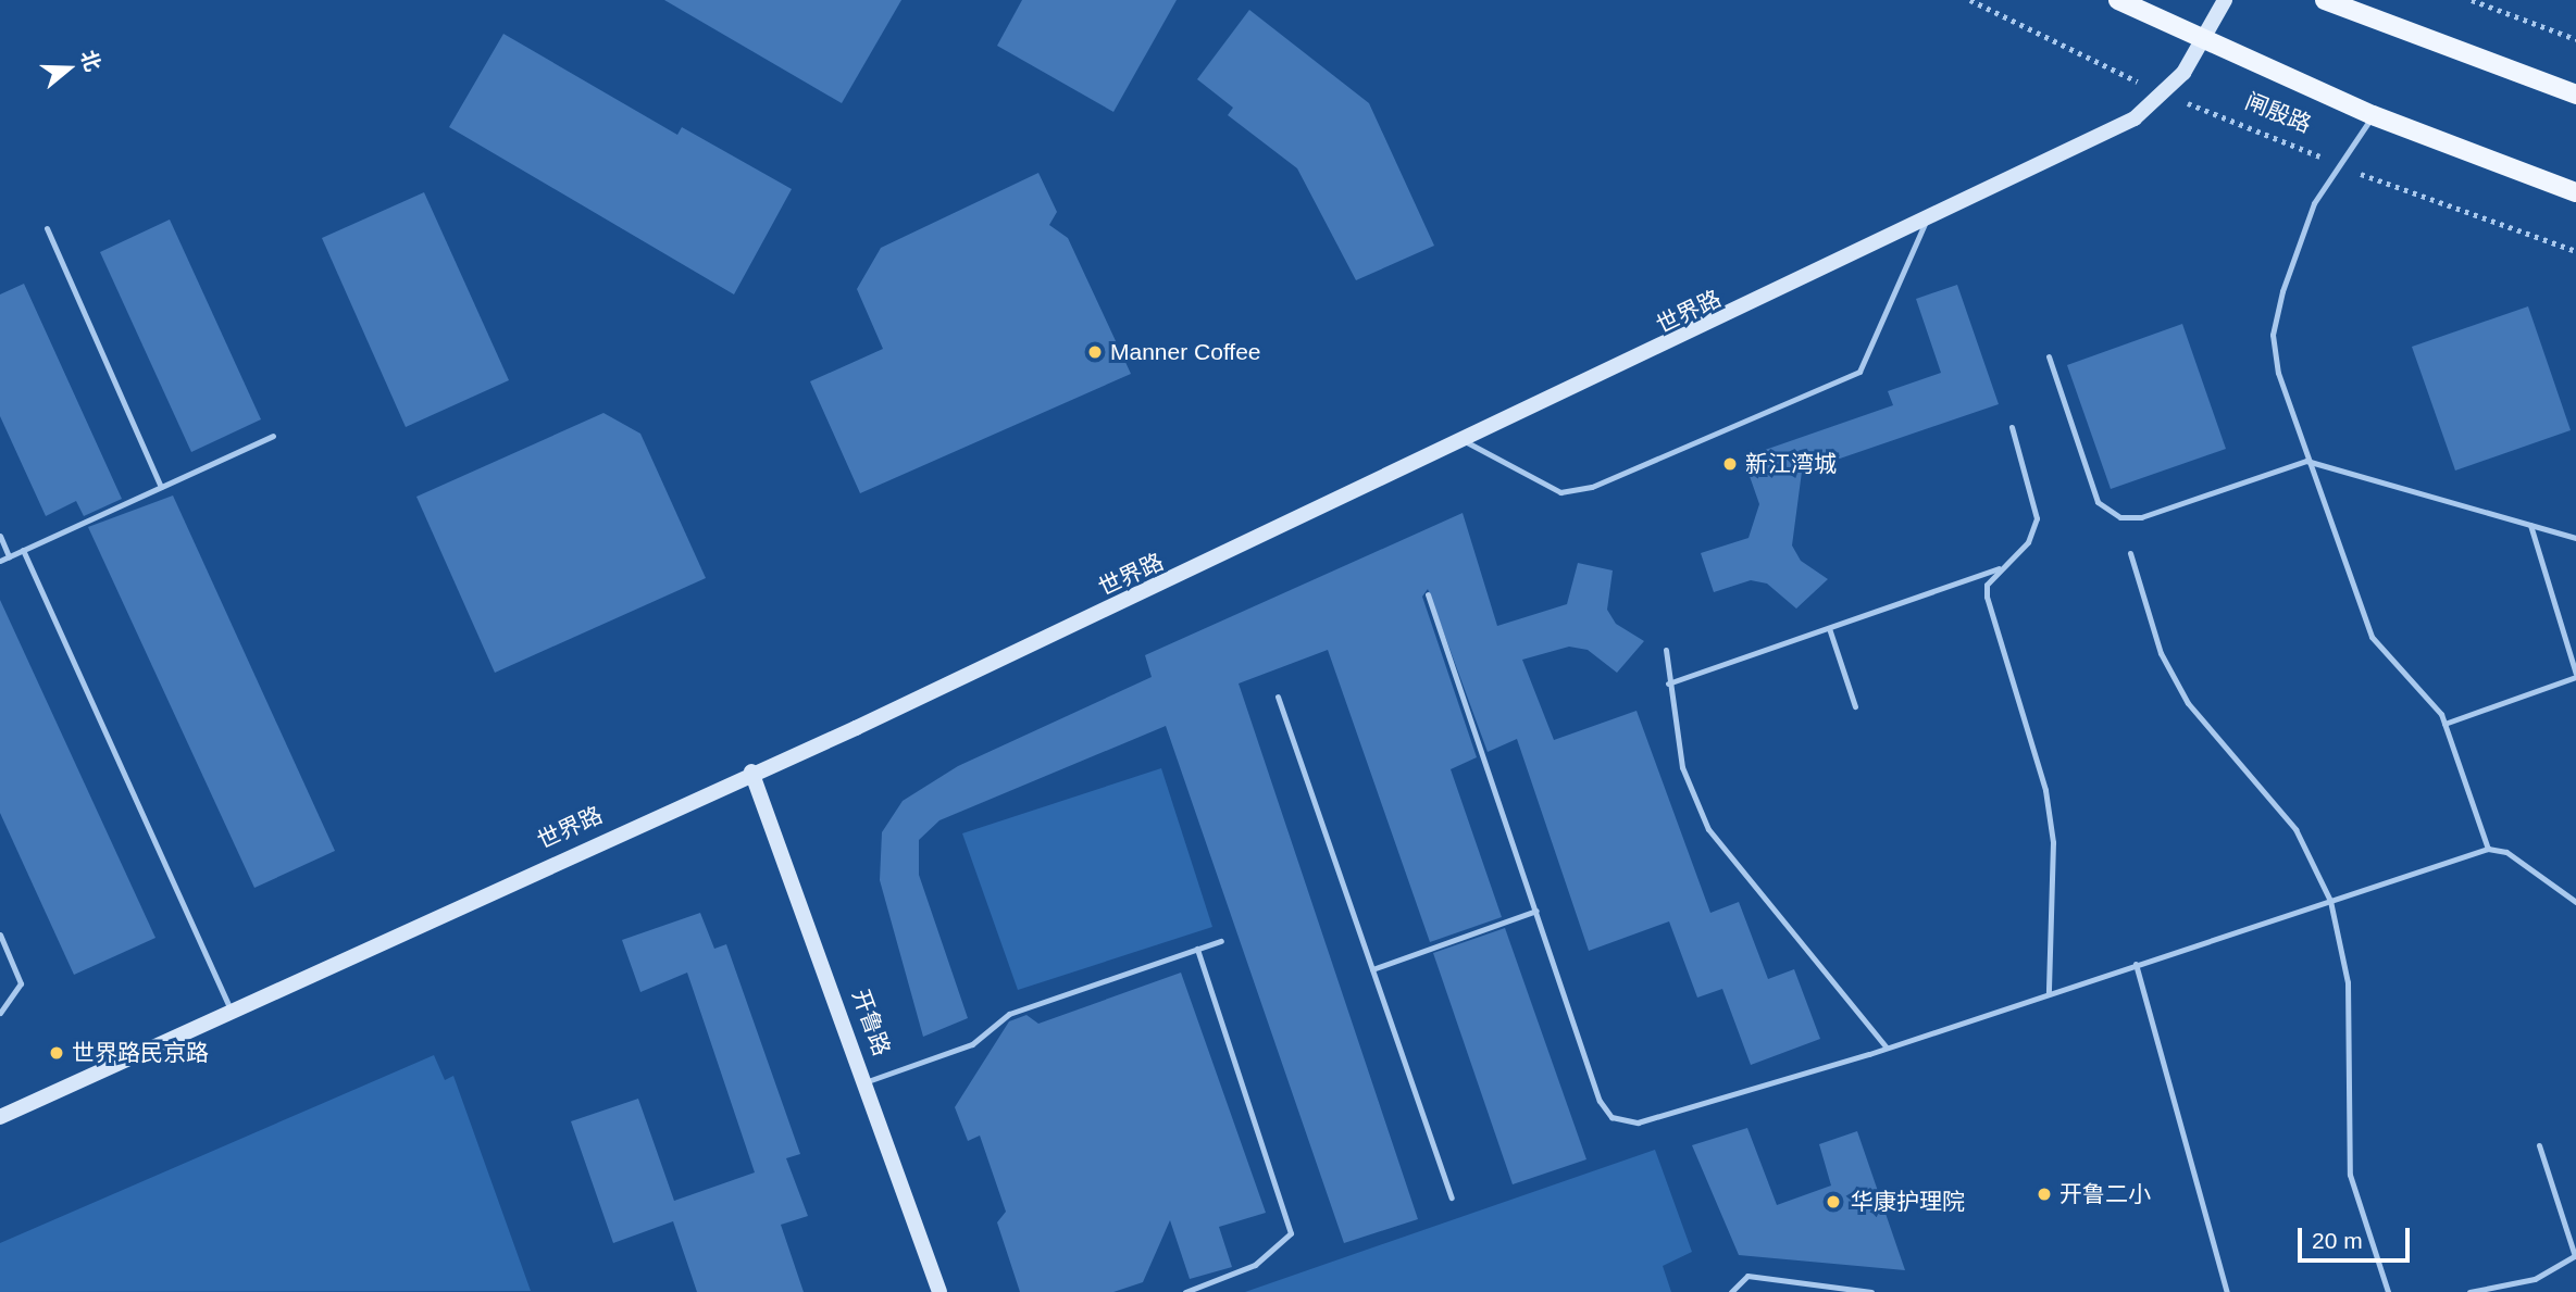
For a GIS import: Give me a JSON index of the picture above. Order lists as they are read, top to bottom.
{
  "streets": {
    "main road": ["闸殷路"],
    "street": ["世界路", "开鲁路"]
  },
  "crossings": [
    ["闸殷路", "世界路"],
    ["世界路", "开鲁路"]
  ],
  "places": [
    "Manner Coffee",
    "新江湾城",
    "世界路民京路",
    "开鲁二小",
    "华康护理院"
  ],
  "scale_bar": "20 m",
  "north": "right"
}
